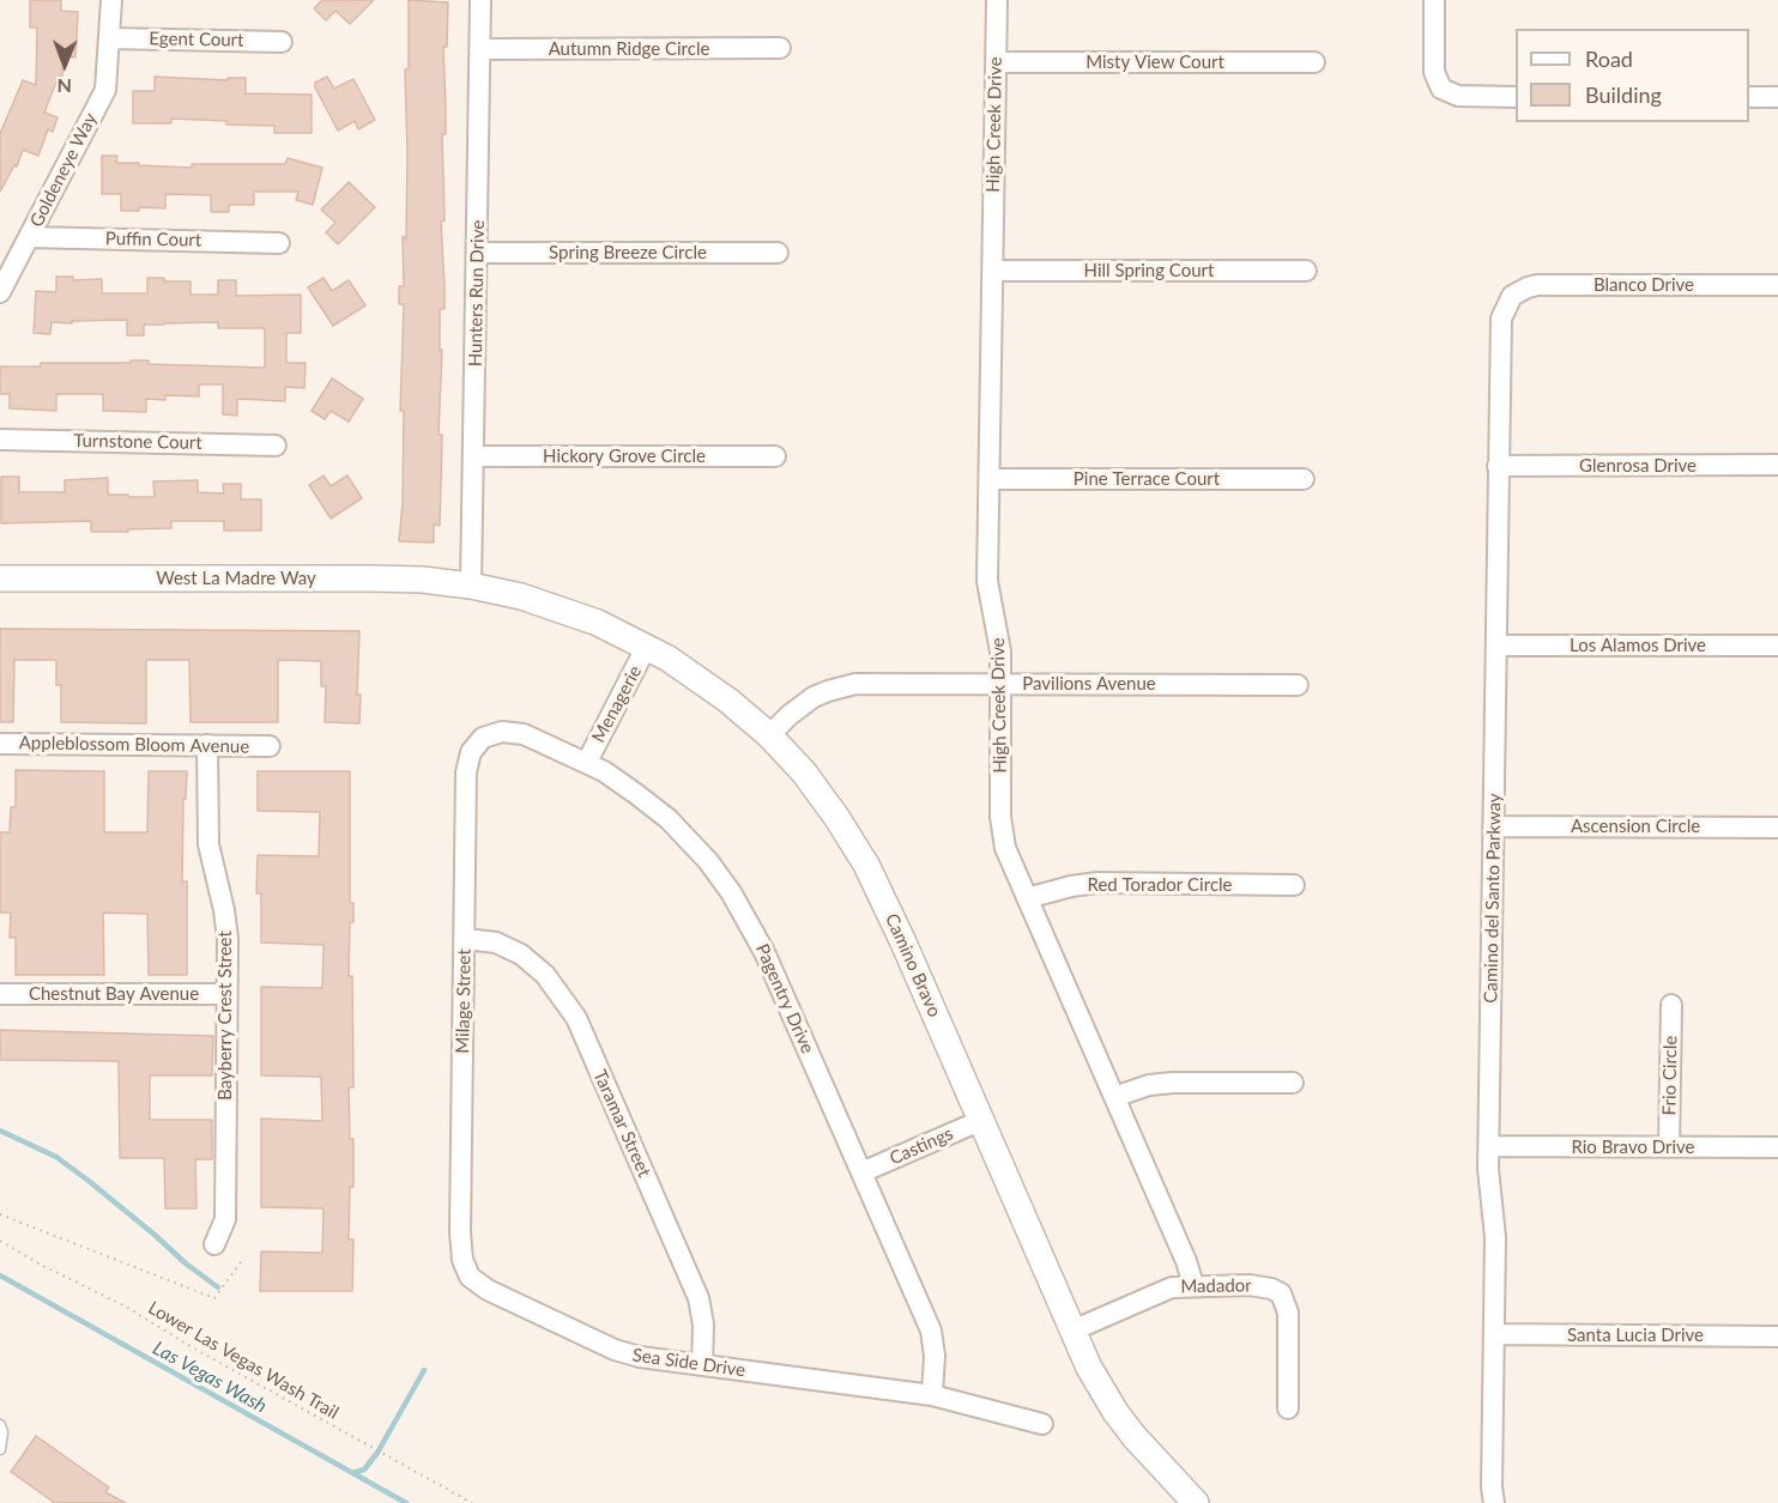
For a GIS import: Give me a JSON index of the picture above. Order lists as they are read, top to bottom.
{
  "streets": {
    "street": [
      "Egent Court",
      "Autumn Ridge Circle",
      "Misty View Court",
      "High Creek Drive",
      "Goldeneye Way",
      "Puffin Court",
      "Spring Breeze Circle",
      "Hill Spring Court",
      "Blanco Drive",
      "Hunters Run Drive",
      "Turnstone Court",
      "Hickory Grove Circle",
      "Glenrosa Drive",
      "Pine Terrace Court",
      "West La Madre Way",
      "Los Alamos Drive",
      "Pavilions Avenue",
      "Menagerie",
      "Appleblossom Bloom Avenue",
      "Ascension Circle",
      "Red Torador Circle",
      "Camino del Santo Parkway",
      "Camino Bravo",
      "Chestnut Bay Avenue",
      "Pagentry Drive",
      "Milage Street",
      "Bayberry Crest Street",
      "Frio Circle",
      "Taramar Street",
      "Castings",
      "Rio Bravo Drive",
      "Madador",
      "Santa Lucia Drive",
      "Sea Side Drive"
    ],
    "path": ["Lower Las Vegas Wash Trail"]
  },
  "crossings": [
    ["Egent Court", "Goldeneye Way"],
    ["Autumn Ridge Circle", "Hunters Run Drive"],
    ["Misty View Court", "High Creek Drive"],
    ["High Creek Drive", "Hill Spring Court"],
    ["High Creek Drive", "Pine Terrace Court"],
    ["High Creek Drive", "Pavilions Avenue"],
    ["High Creek Drive", "Red Torador Circle"],
    ["High Creek Drive", "Madador"],
    ["Goldeneye Way", "Puffin Court"],
    ["Spring Breeze Circle", "Hunters Run Drive"],
    ["Blanco Drive", "Camino del Santo Parkway"],
    ["Hunters Run Drive", "Hickory Grove Circle"],
    ["Hunters Run Drive", "West La Madre Way"],
    ["Hunters Run Drive", "Camino Bravo"],
    ["Glenrosa Drive", "Camino del Santo Parkway"],
    ["West La Madre Way", "Camino Bravo"],
    ["Los Alamos Drive", "Camino del Santo Parkway"],
    ["Pavilions Avenue", "Camino Bravo"],
    ["Menagerie", "Camino Bravo"],
    ["Menagerie", "Pagentry Drive"],
    ["Appleblossom Bloom Avenue", "Bayberry Crest Street"],
    ["Ascension Circle", "Camino del Santo Parkway"],
    ["Camino del Santo Parkway", "Rio Bravo Drive"],
    ["Camino del Santo Parkway", "Santa Lucia Drive"],
    ["Camino Bravo", "Castings"],
    ["Camino Bravo", "Madador"],
    ["Chestnut Bay Avenue", "Bayberry Crest Street"],
    ["Pagentry Drive", "Milage Street"],
    ["Pagentry Drive", "Castings"],
    ["Pagentry Drive", "Sea Side Drive"],
    ["Milage Street", "Taramar Street"],
    ["Milage Street", "Sea Side Drive"],
    ["Frio Circle", "Rio Bravo Drive"],
    ["Taramar Street", "Sea Side Drive"]
  ],
  "water": ["Las Vegas Wash"],
  "legend": ["Road", "Building"],
  "north": "bottom"
}
